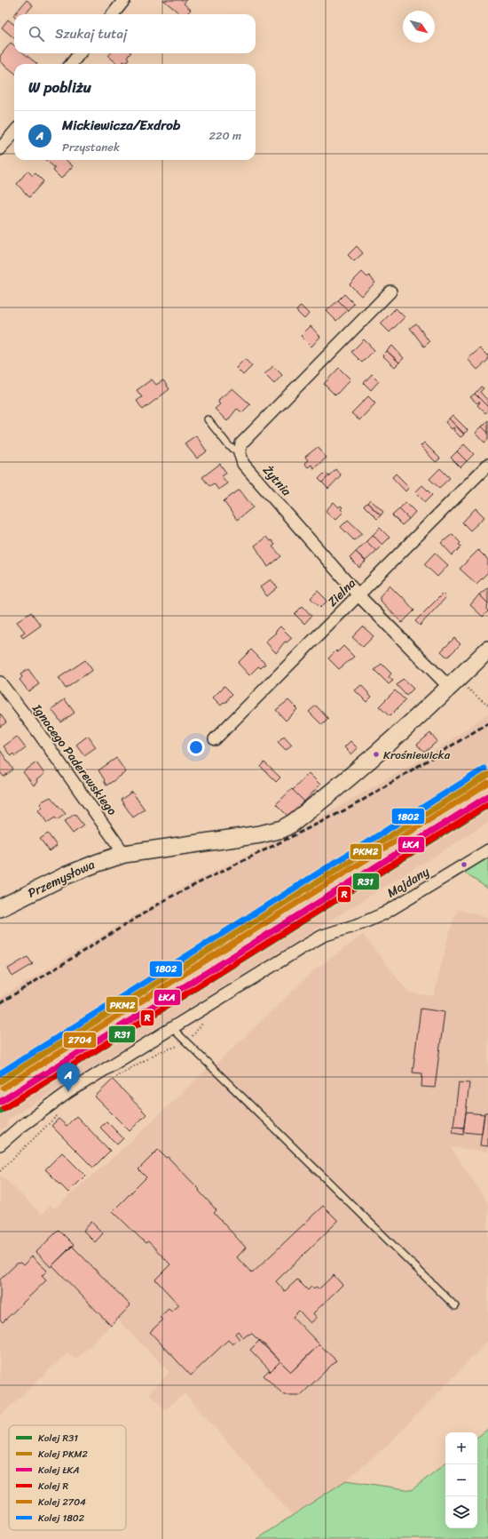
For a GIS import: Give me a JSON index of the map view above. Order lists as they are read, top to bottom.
{
  "streets": {
    "street": [
      "Żytnia",
      "Zielna",
      "Ignacego Paderewskiego",
      "Przemysłowa",
      "Majdany"
    ]
  },
  "crossings": [
    ["Żytnia", "Zielna"],
    ["Ignacego Paderewskiego", "Przemysłowa"]
  ],
  "places": ["Krośniewicka"],
  "lines": [
    "rail line 1802",
    "rail line PKM2",
    "rail line 2704",
    "rail line ŁKA",
    "rail line R",
    "rail line R31"
  ],
  "legend": [
    "Kolej R31",
    "Kolej PKM2",
    "Kolej ŁKA",
    "Kolej R",
    "Kolej 2704",
    "Kolej 1802"
  ],
  "north": "bottom right",
  "page": {
    "search": "Szukaj tutaj",
    "heading": "W pobliżu",
    "list": [
      {
        "mark": "A",
        "name": "Mickiewicza/Exdrob",
        "note": "Przystanek",
        "value": "220 m"
      }
    ],
    "pins": "A",
    "map_buttons": ["+", "−"]
  }
}
